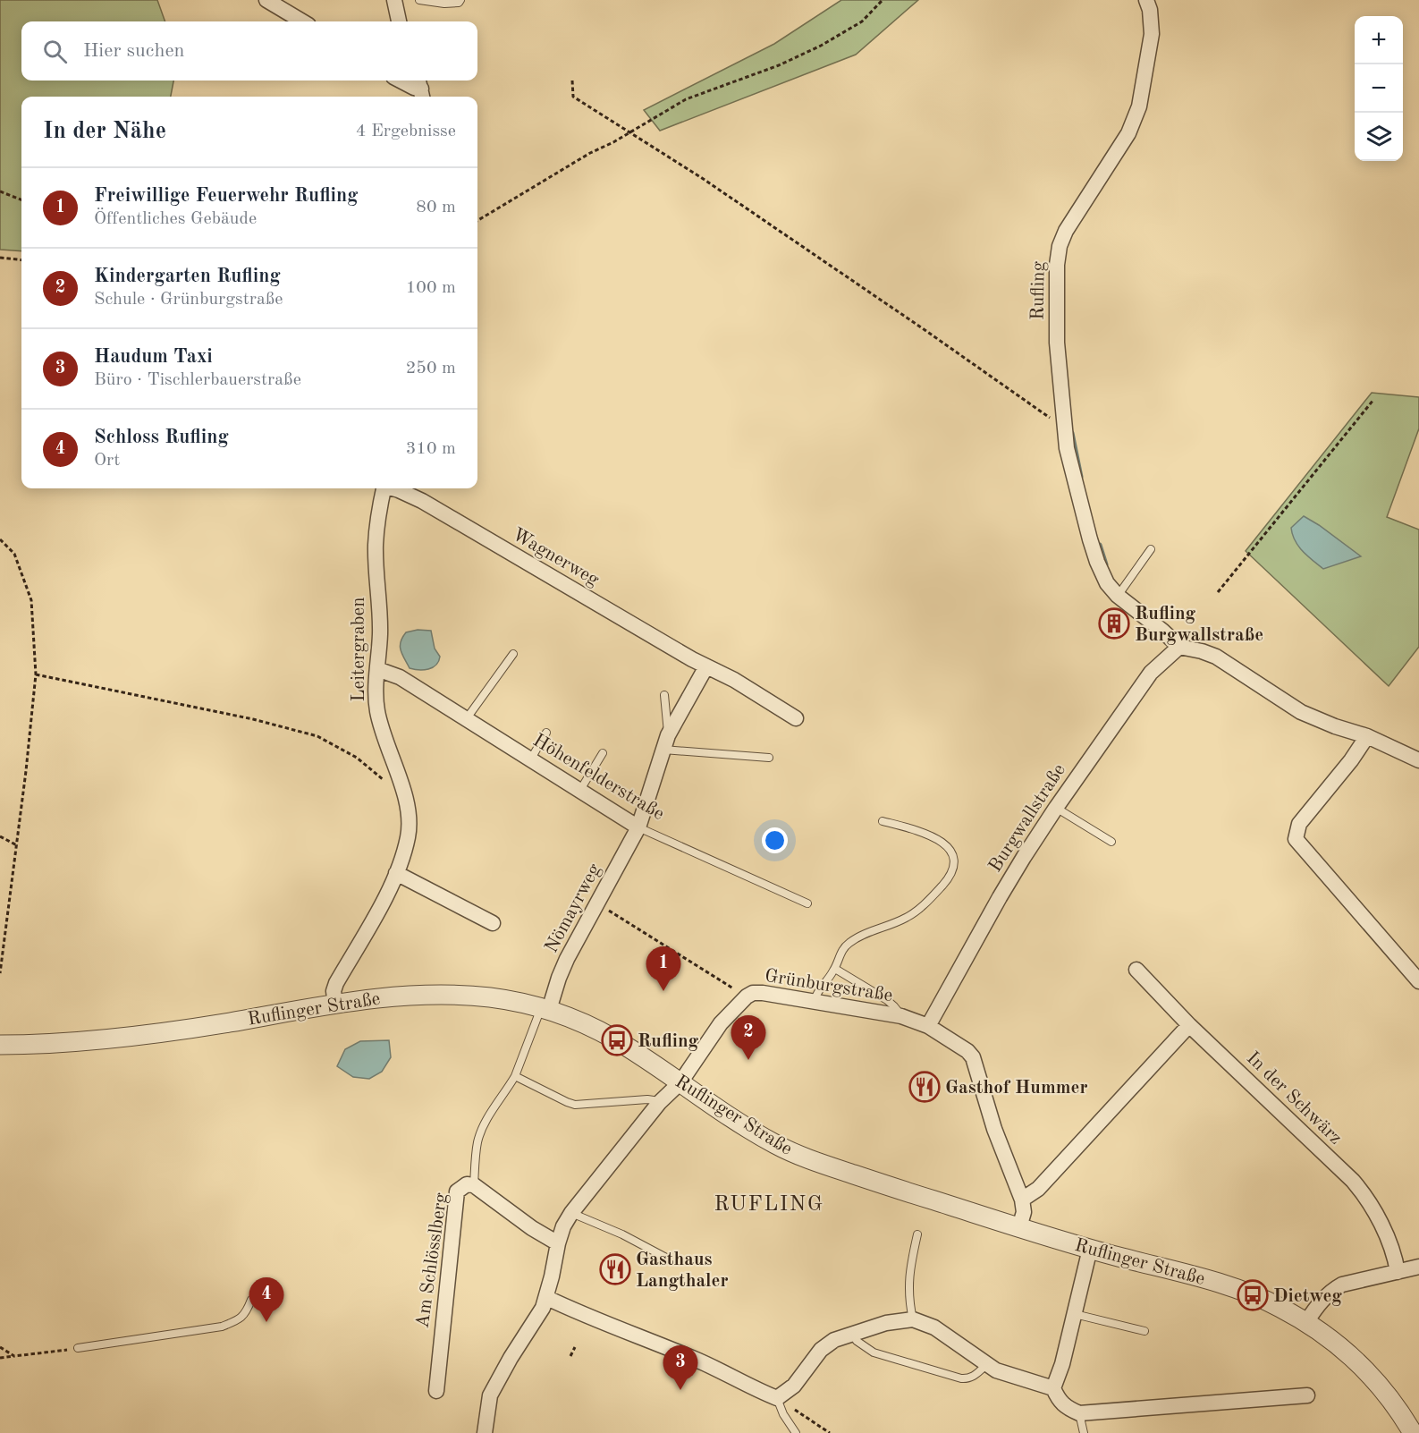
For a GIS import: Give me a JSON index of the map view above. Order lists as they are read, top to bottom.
{
  "streets": {
    "street": [
      "Rufling",
      "Wagnerweg",
      "Leitergraben",
      "Höhenfelderstraße",
      "Burgwallstraße",
      "Nömayrweg",
      "Grünburgstraße",
      "Ruflinger Straße",
      "In der Schwärz",
      "Am Schlösslberg"
    ]
  },
  "crossings": [
    ["Leitergraben", "Höhenfelderstraße"],
    ["Leitergraben", "Ruflinger Straße"],
    ["Höhenfelderstraße", "Nömayrweg"],
    ["Burgwallstraße", "Grünburgstraße"],
    ["Nömayrweg", "Ruflinger Straße"],
    ["Grünburgstraße", "Ruflinger Straße"],
    ["Grünburgstraße", "Am Schlösslberg"]
  ],
  "districts": ["RUFLING"],
  "places": {
    "building": ["Rufling Burgwallstraße"],
    "bus stop": ["Rufling", "Dietweg"],
    "restaurant": ["Gasthof Hummer", "Gasthaus Langthaler"]
  },
  "page": {
    "map_buttons": ["+", "−"],
    "search": "Hier suchen",
    "heading": ["In der Nähe", "4 Ergebnisse"],
    "list": [
      {
        "mark": "1",
        "name": "Freiwillige Feuerwehr Rufling",
        "note": "Öffentliches Gebäude",
        "value": "80 m"
      },
      {
        "mark": "2",
        "name": "Kindergarten Rufling",
        "note": "Schule · Grünburgstraße",
        "value": "100 m"
      },
      {
        "mark": "3",
        "name": "Haudum Taxi",
        "note": "Büro · Tischlerbauerstraße",
        "value": "250 m"
      },
      {
        "mark": "4",
        "name": "Schloss Rufling",
        "note": "Ort",
        "value": "310 m"
      }
    ],
    "pins": [
      "1",
      "2",
      "4",
      "3"
    ]
  }
}
